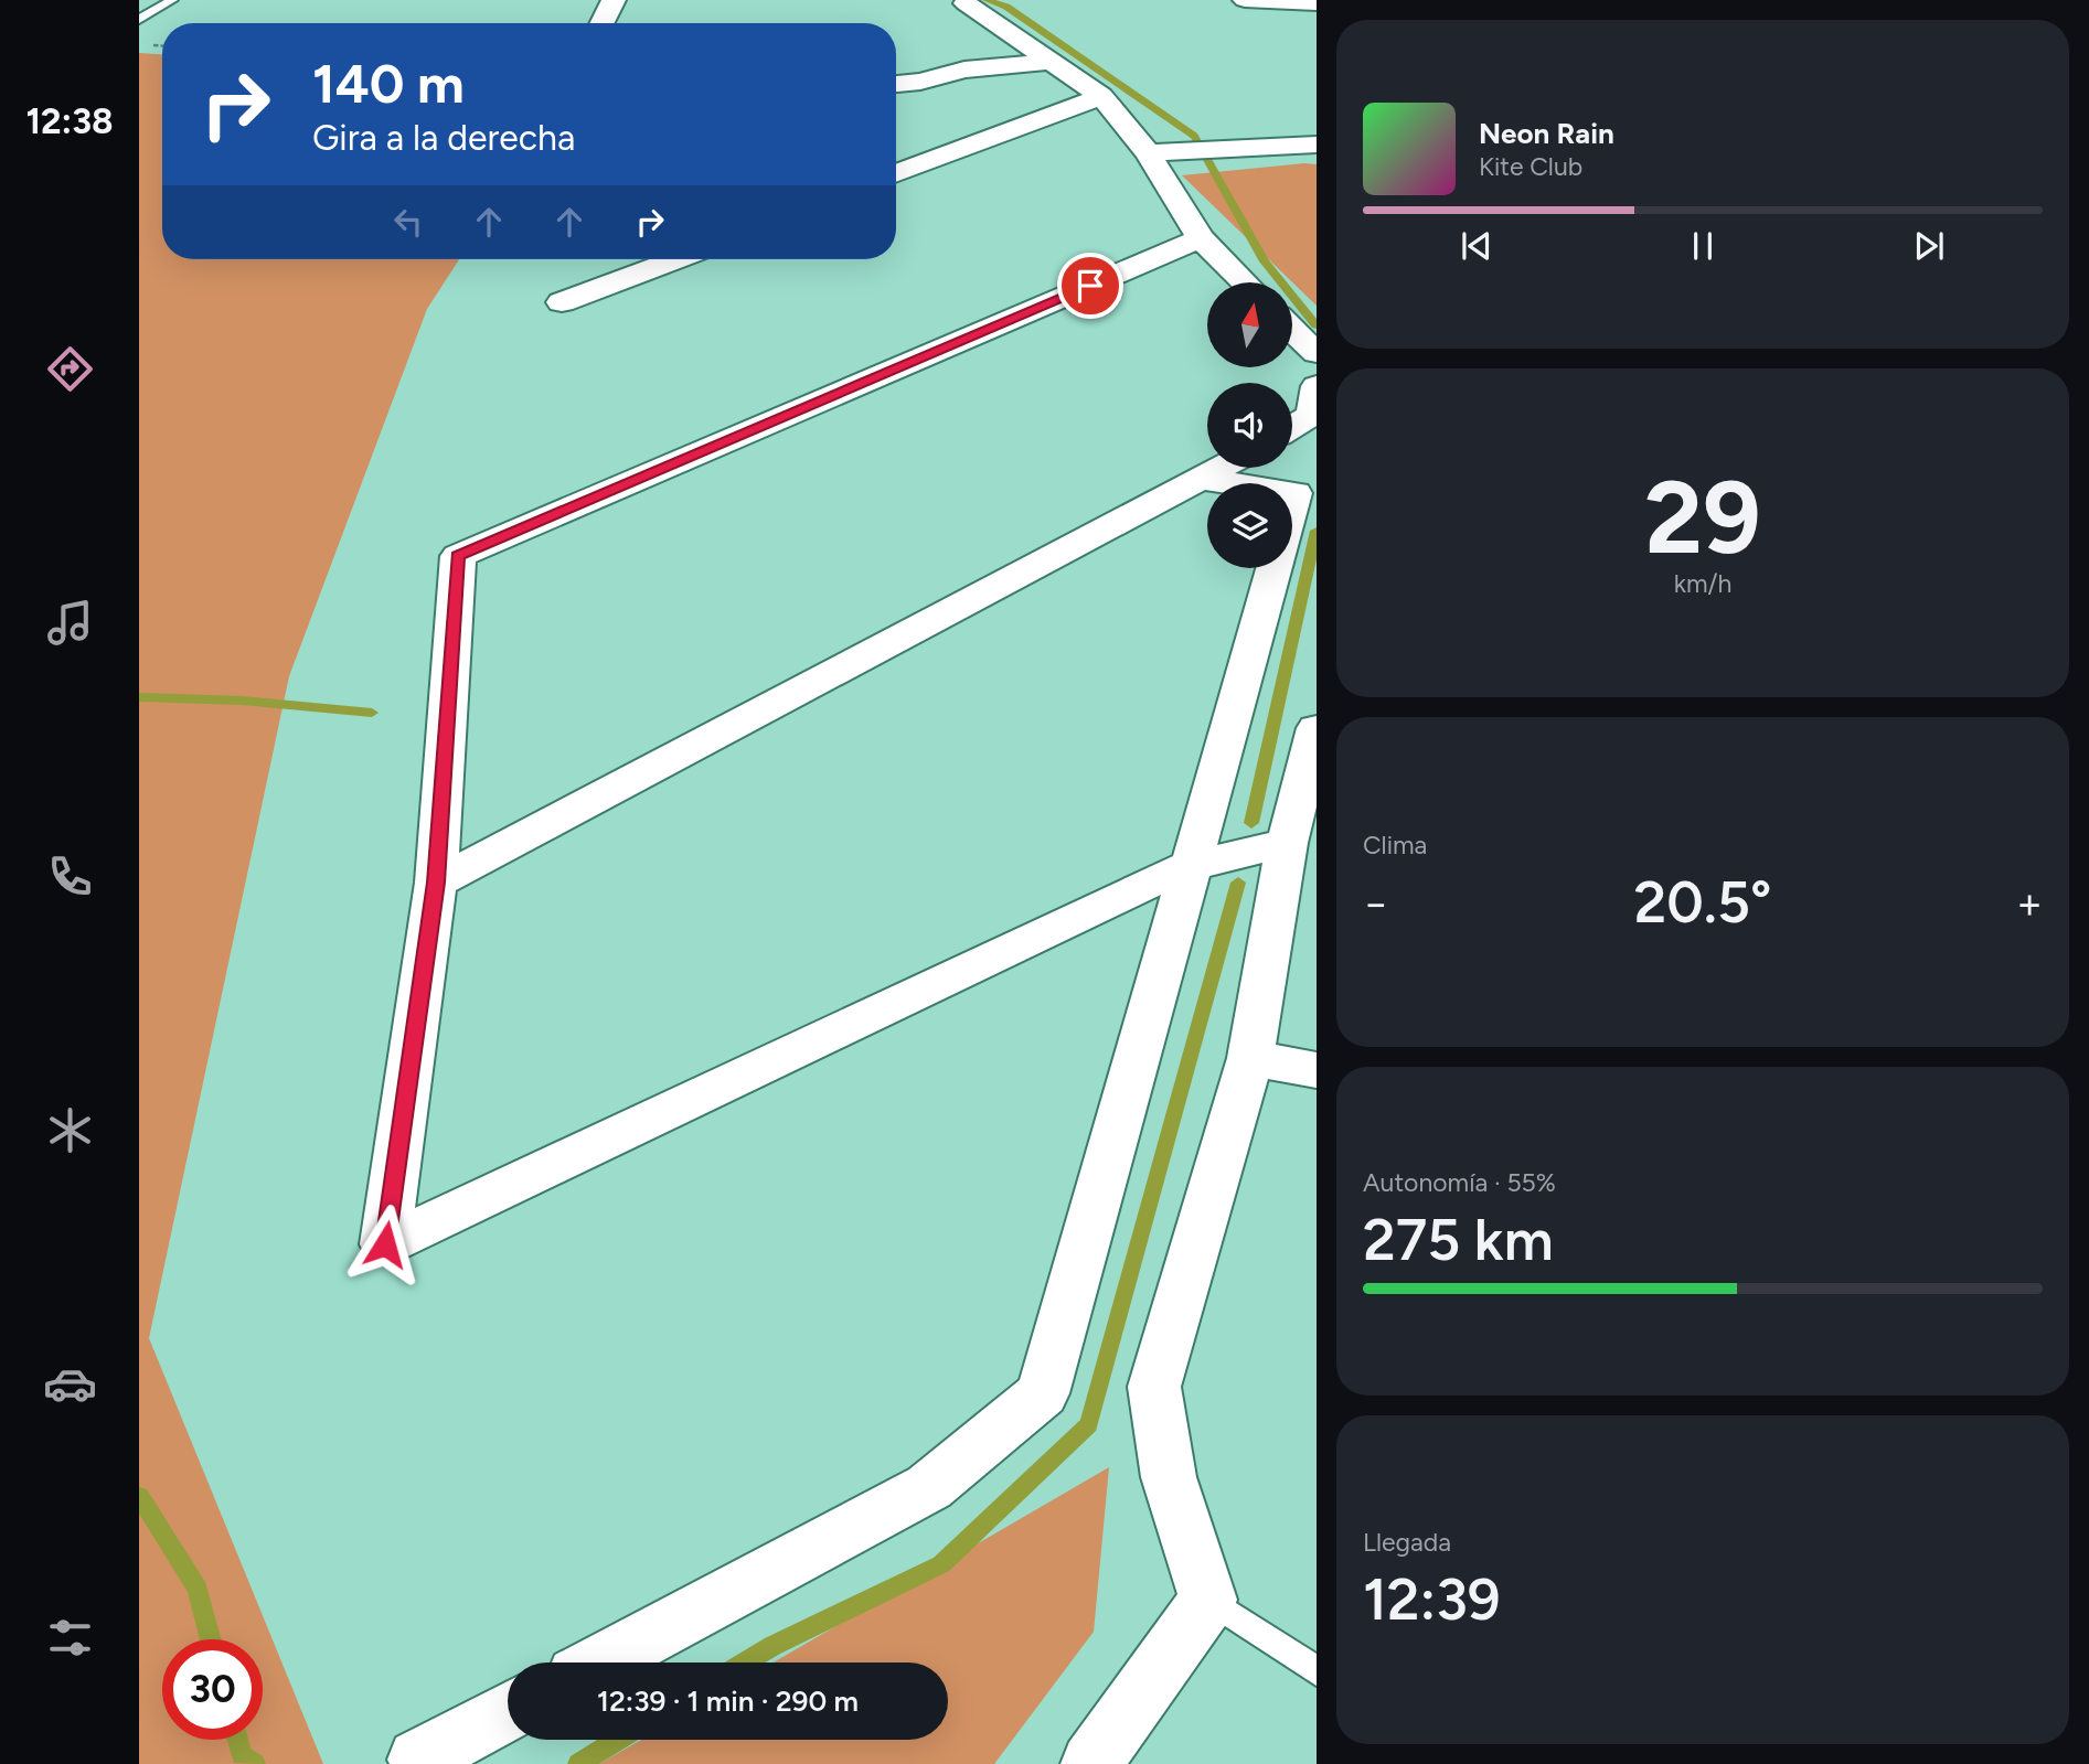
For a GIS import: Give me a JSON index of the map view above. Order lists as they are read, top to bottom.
{
  "north": "top",
  "page": {
    "tabs": "12:38",
    "turn": ["140 m", "Gira a la derecha"],
    "song": ["Neon Rain", "Kite Club"],
    "tile": [
      ["29", "km/h"],
      "Clima",
      ["Autonomía · 55%", "275 km"],
      ["Llegada", "12:39"]
    ],
    "heat": ["−", "20.5°", "+"],
    "limit": "30",
    "trip": "12:39 · 1 min · 290 m"
  }
}
